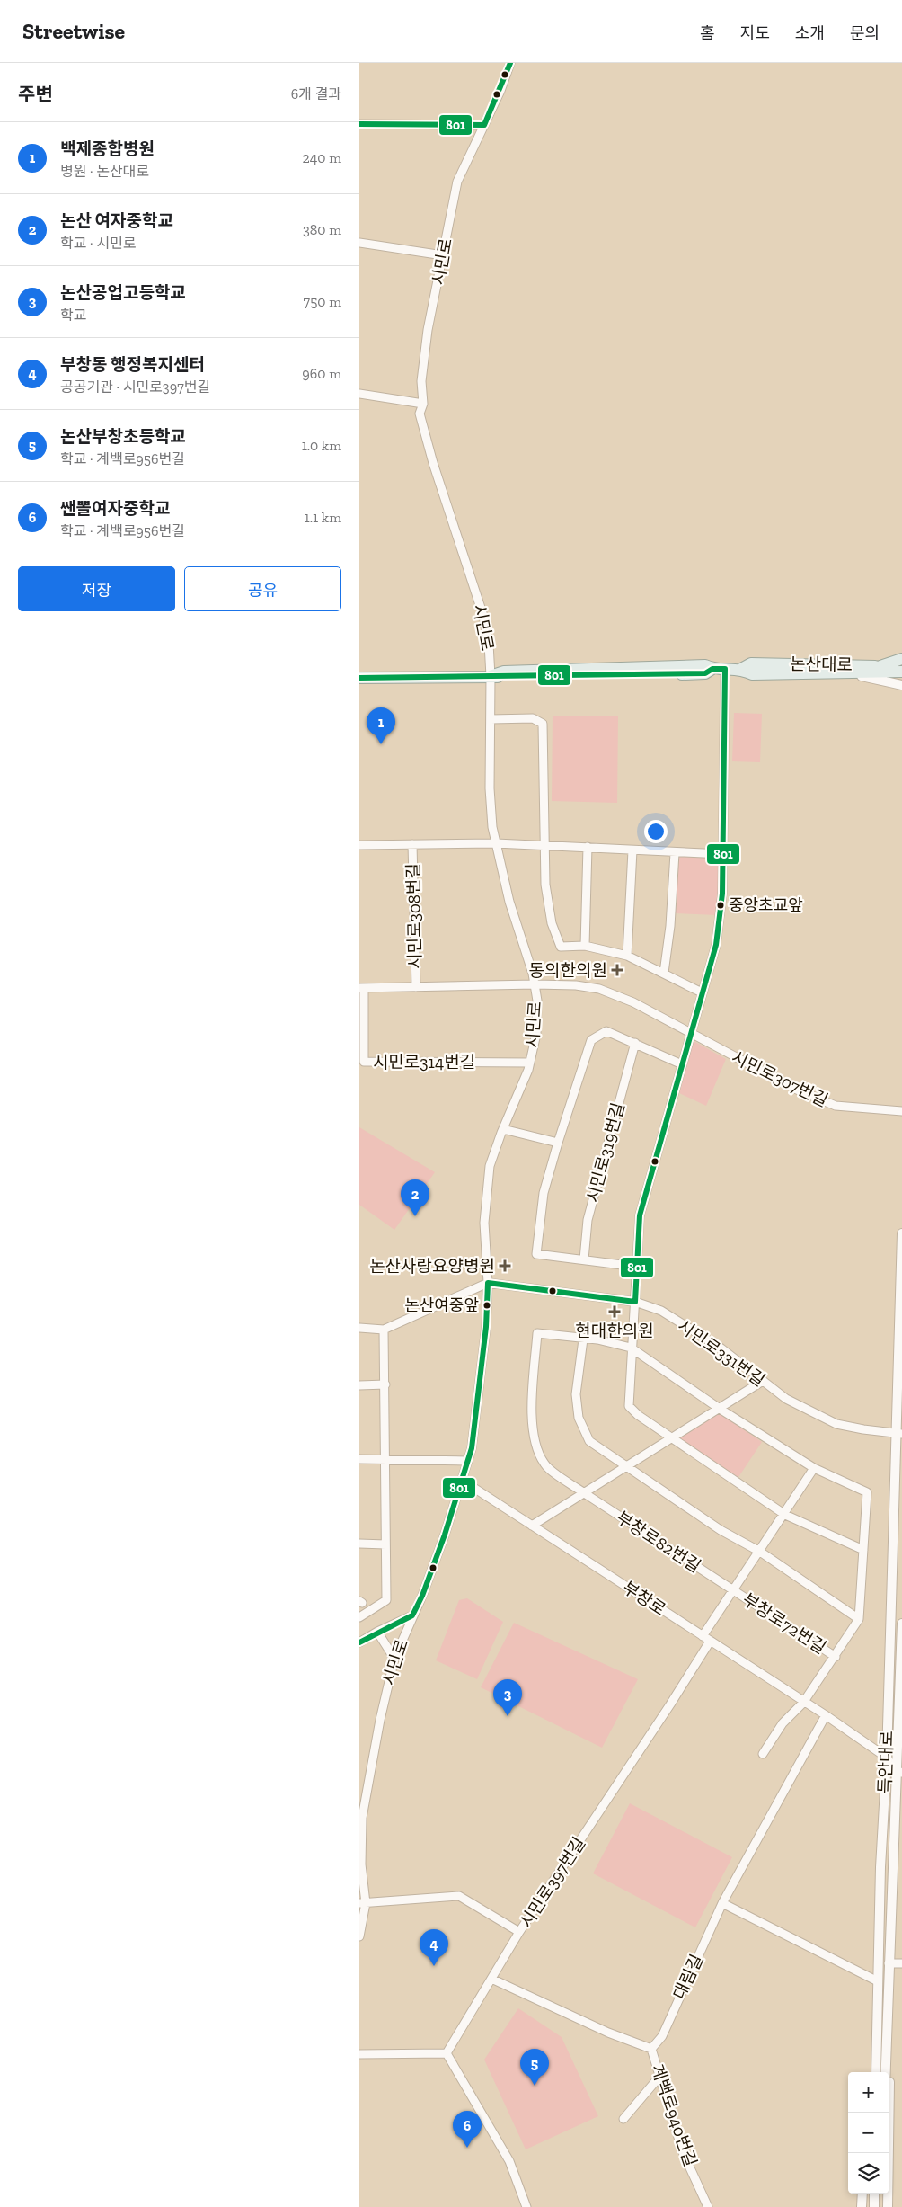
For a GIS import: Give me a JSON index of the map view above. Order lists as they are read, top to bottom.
{
  "streets": {
    "main road": ["논산대로"],
    "street": [
      "시민로",
      "시민로308번길",
      "시민로314번길",
      "시민로307번길",
      "시민로319번길",
      "시민로331번길",
      "부창로82번길",
      "부창로",
      "부창로72번길",
      "득안대로",
      "시민로397번길",
      "대림길",
      "계백로940번길"
    ]
  },
  "crossings": [
    ["시민로", "논산대로"],
    ["시민로", "시민로308번길"],
    ["시민로", "시민로314번길"],
    ["시민로", "시민로307번길"],
    ["시민로", "시민로331번길"],
    ["시민로", "부창로"],
    ["시민로308번길", "시민로314번길"],
    ["시민로308번길", "시민로307번길"],
    ["시민로331번길", "득안대로"],
    ["부창로82번길", "부창로72번길"],
    ["부창로", "부창로72번길"],
    ["부창로", "득안대로"],
    ["부창로", "시민로397번길"],
    ["대림길", "계백로940번길"]
  ],
  "places": {
    "other": ["중앙초교앞", "논산여중앞"],
    "health": ["동의한의원", "논산사랑요양병원", "현대한의원"]
  },
  "lines": ["transit line 801"],
  "page": {
    "header": "Streetwise",
    "nav": [
      "홈",
      "지도",
      "소개",
      "문의"
    ],
    "heading": ["주변", "6개 결과"],
    "list": [
      {
        "mark": "1",
        "name": "백제종합병원",
        "note": "병원 · 논산대로",
        "value": "240 m"
      },
      {
        "mark": "2",
        "name": "논산 여자중학교",
        "note": "학교 · 시민로",
        "value": "380 m"
      },
      {
        "mark": "3",
        "name": "논산공업고등학교",
        "note": "학교",
        "value": "750 m"
      },
      {
        "mark": "4",
        "name": "부창동 행정복지센터",
        "note": "공공기관 · 시민로397번길",
        "value": "960 m"
      },
      {
        "mark": "5",
        "name": "논산부창초등학교",
        "note": "학교 · 계백로956번길",
        "value": "1.0 km"
      },
      {
        "mark": "6",
        "name": "쌘뽈여자중학교",
        "note": "학교 · 계백로956번길",
        "value": "1.1 km"
      }
    ],
    "buttons": ["저장", "공유"],
    "pins": [
      "1",
      "2",
      "3",
      "4",
      "5",
      "6"
    ],
    "map_buttons": ["+", "−"]
  }
}
